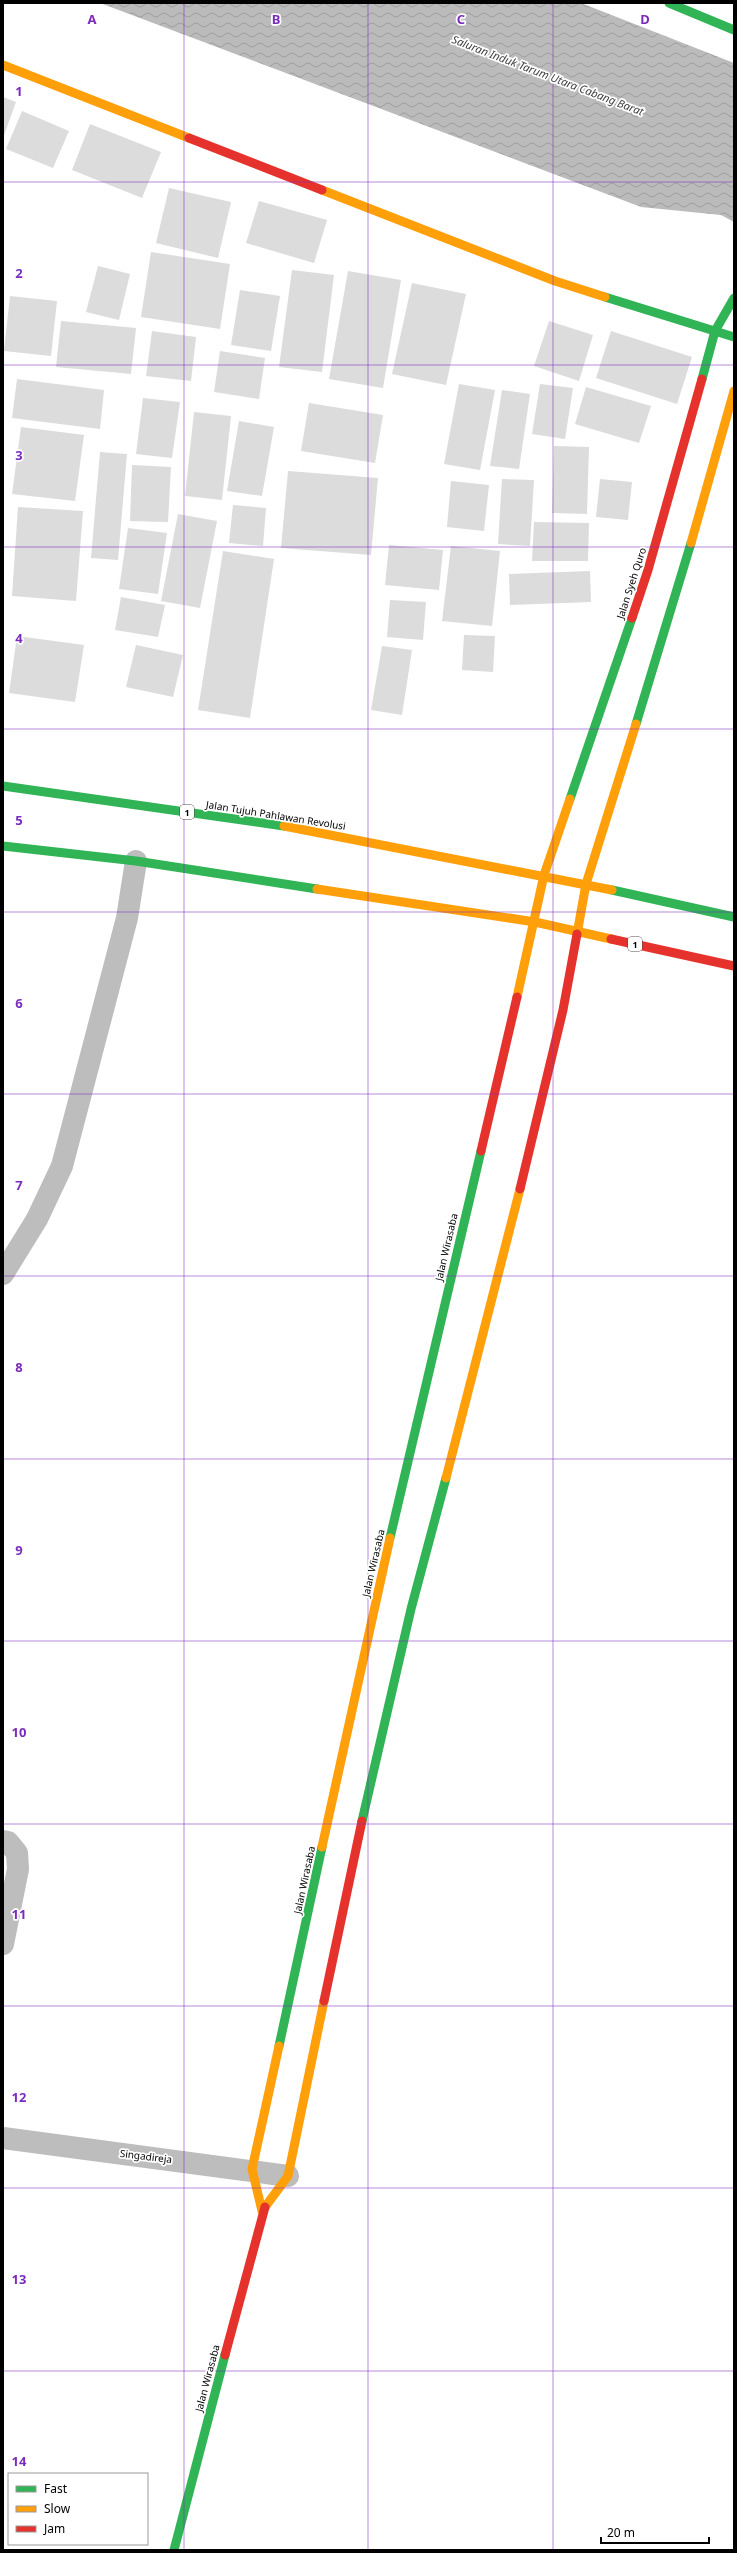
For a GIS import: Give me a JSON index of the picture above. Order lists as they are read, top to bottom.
{
  "streets": {
    "main road": [
      "Jalan Syeh Quro",
      "1",
      "Jalan Tujuh Pahlawan Revolusi",
      "Jalan Wirasaba"
    ],
    "street": ["Singadireja"]
  },
  "crossings": [
    ["Jalan Syeh Quro", "1"],
    ["Jalan Syeh Quro", "Jalan Tujuh Pahlawan Revolusi"],
    ["Jalan Syeh Quro", "Jalan Wirasaba"],
    ["1", "Jalan Tujuh Pahlawan Revolusi"],
    ["1", "Jalan Wirasaba"],
    ["Jalan Wirasaba", "Singadireja"]
  ],
  "water": ["Saluran Induk Tarum Utara Cabang Barat"],
  "legend": ["Fast", "Slow", "Jam"],
  "scale_bar": "20 m",
  "grid": {
    "columns": [
      "A",
      "B",
      "C",
      "D"
    ],
    "rows": [
      "1",
      "2",
      "3",
      "4",
      "5",
      "6",
      "7",
      "8",
      "9",
      "10",
      "11",
      "12",
      "13",
      "14"
    ]
  }
}
